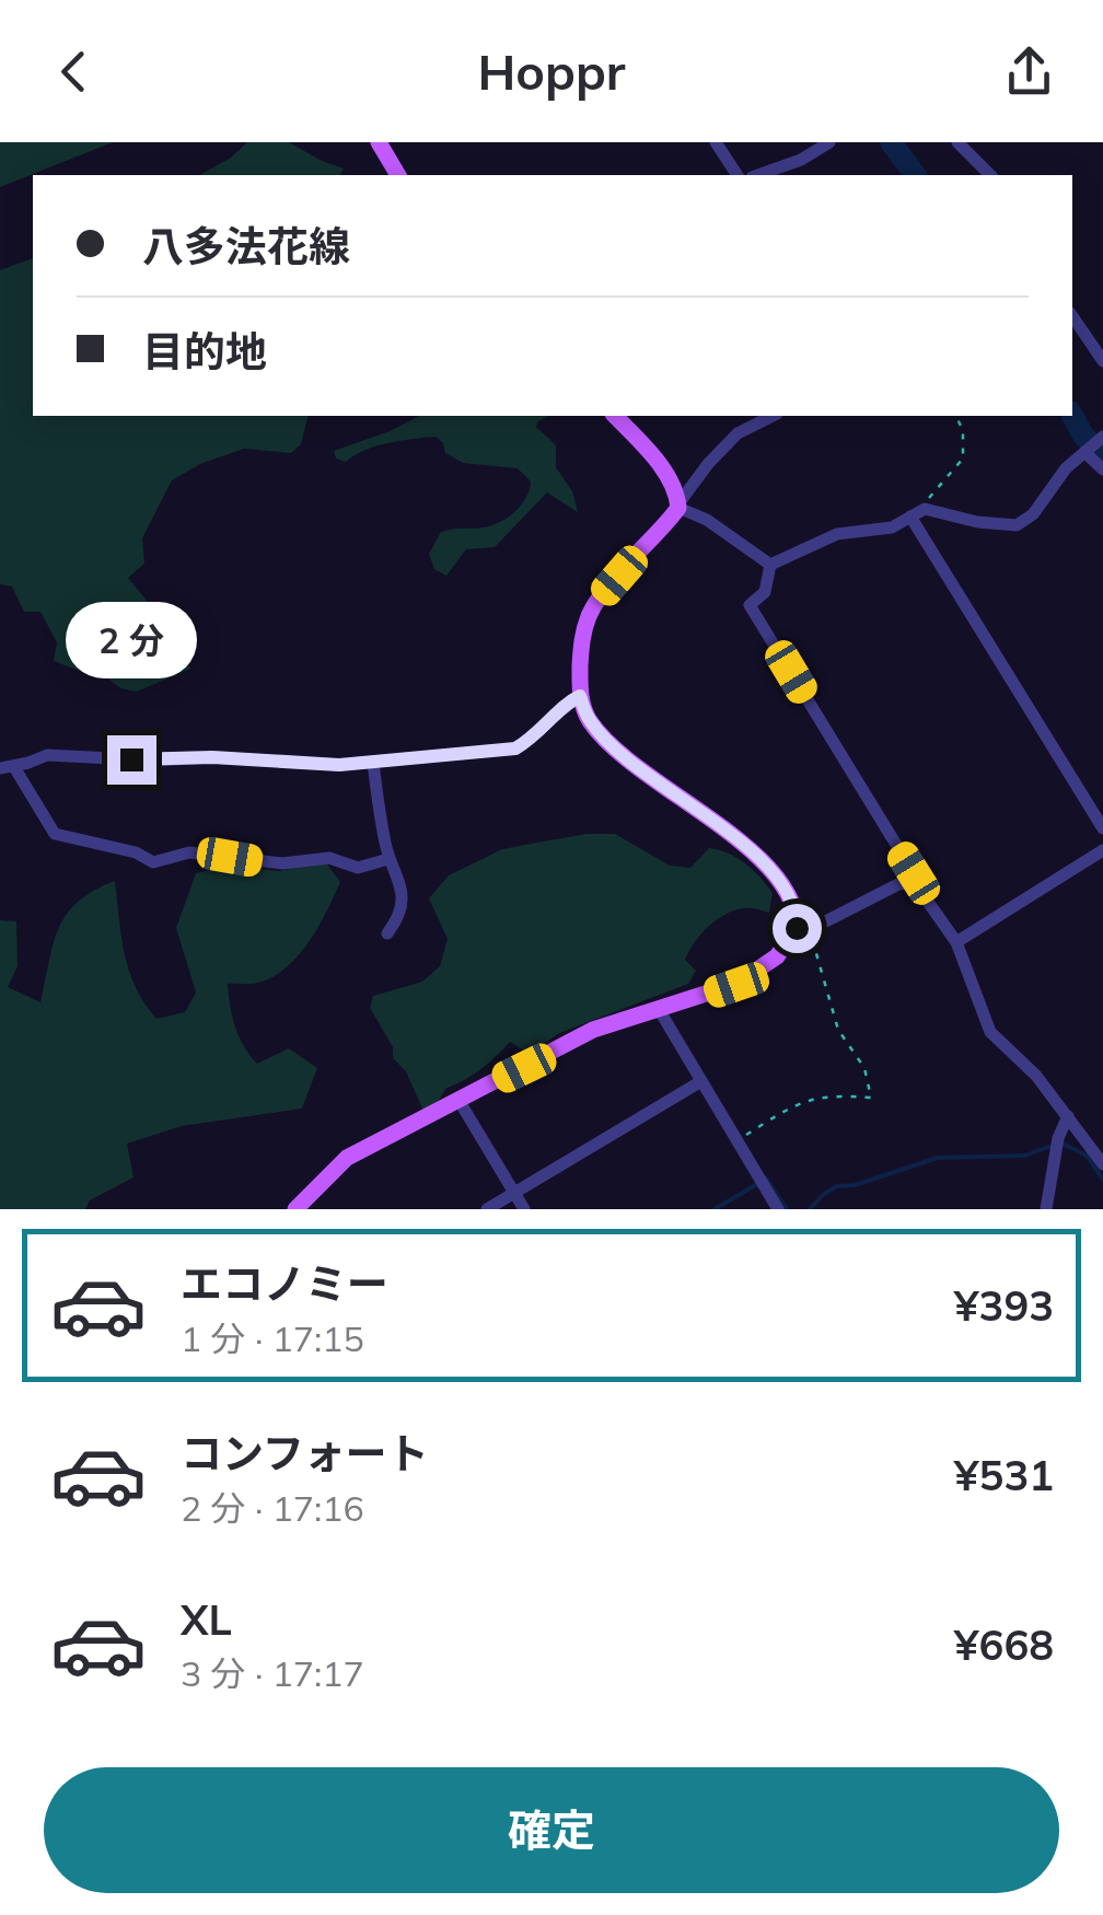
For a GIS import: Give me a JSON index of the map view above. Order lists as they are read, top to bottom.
{
  "page": {
    "header": "Hoppr",
    "banner": ["八多法花線", "目的地"],
    "bubble": "2 分",
    "list": [
      {
        "name": "エコノミー",
        "note": "1 分 · 17:15",
        "value": "¥393"
      },
      {
        "name": "コンフォート",
        "note": "2 分 · 17:16",
        "value": "¥531"
      },
      {
        "name": "XL",
        "note": "3 分 · 17:17",
        "value": "¥668"
      }
    ],
    "buttons": "確定"
  }
}
